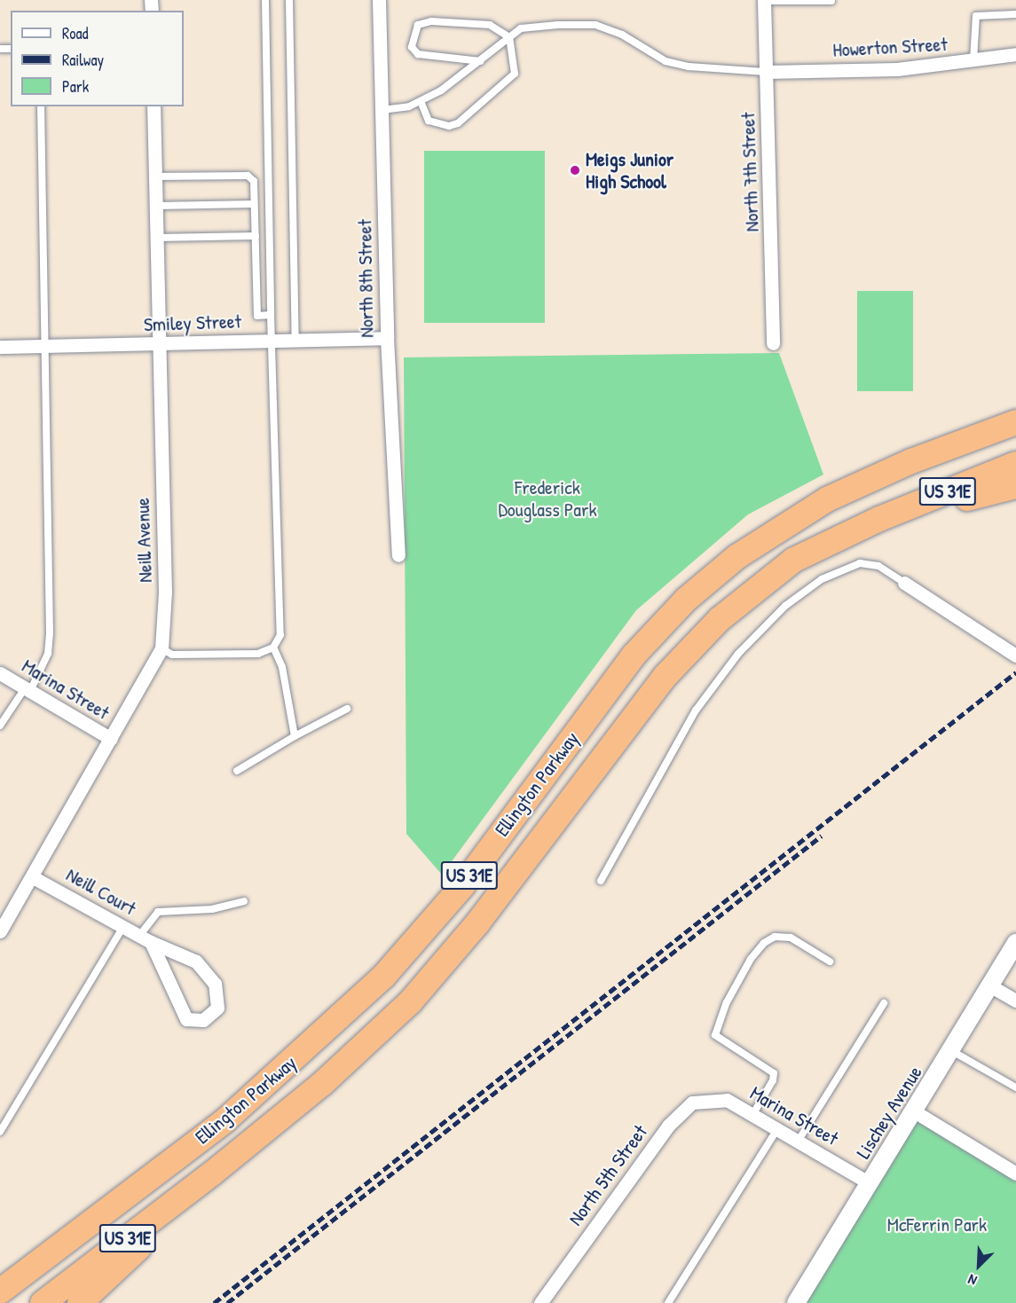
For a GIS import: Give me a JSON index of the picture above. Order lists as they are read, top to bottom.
{
  "streets": {
    "highway": ["US 31E", "Ellington Parkway"],
    "street": [
      "Howerton Street",
      "North 7th Street",
      "North 8th Street",
      "Smiley Street",
      "Neill Avenue",
      "Marina Street",
      "Neill Court",
      "Lischey Avenue",
      "North 5th Street"
    ]
  },
  "crossings": [
    ["Howerton Street", "North 7th Street"],
    ["North 8th Street", "Smiley Street"],
    ["Smiley Street", "Neill Avenue"],
    ["Neill Avenue", "Marina Street"],
    ["Neill Avenue", "Neill Court"],
    ["Marina Street", "Lischey Avenue"],
    ["Marina Street", "North 5th Street"]
  ],
  "parks": ["Frederick Douglass Park", "McFerrin Park"],
  "places": ["Meigs Junior High School"],
  "legend": ["Road", "Railway", "Park"],
  "north": "bottom left"
}
